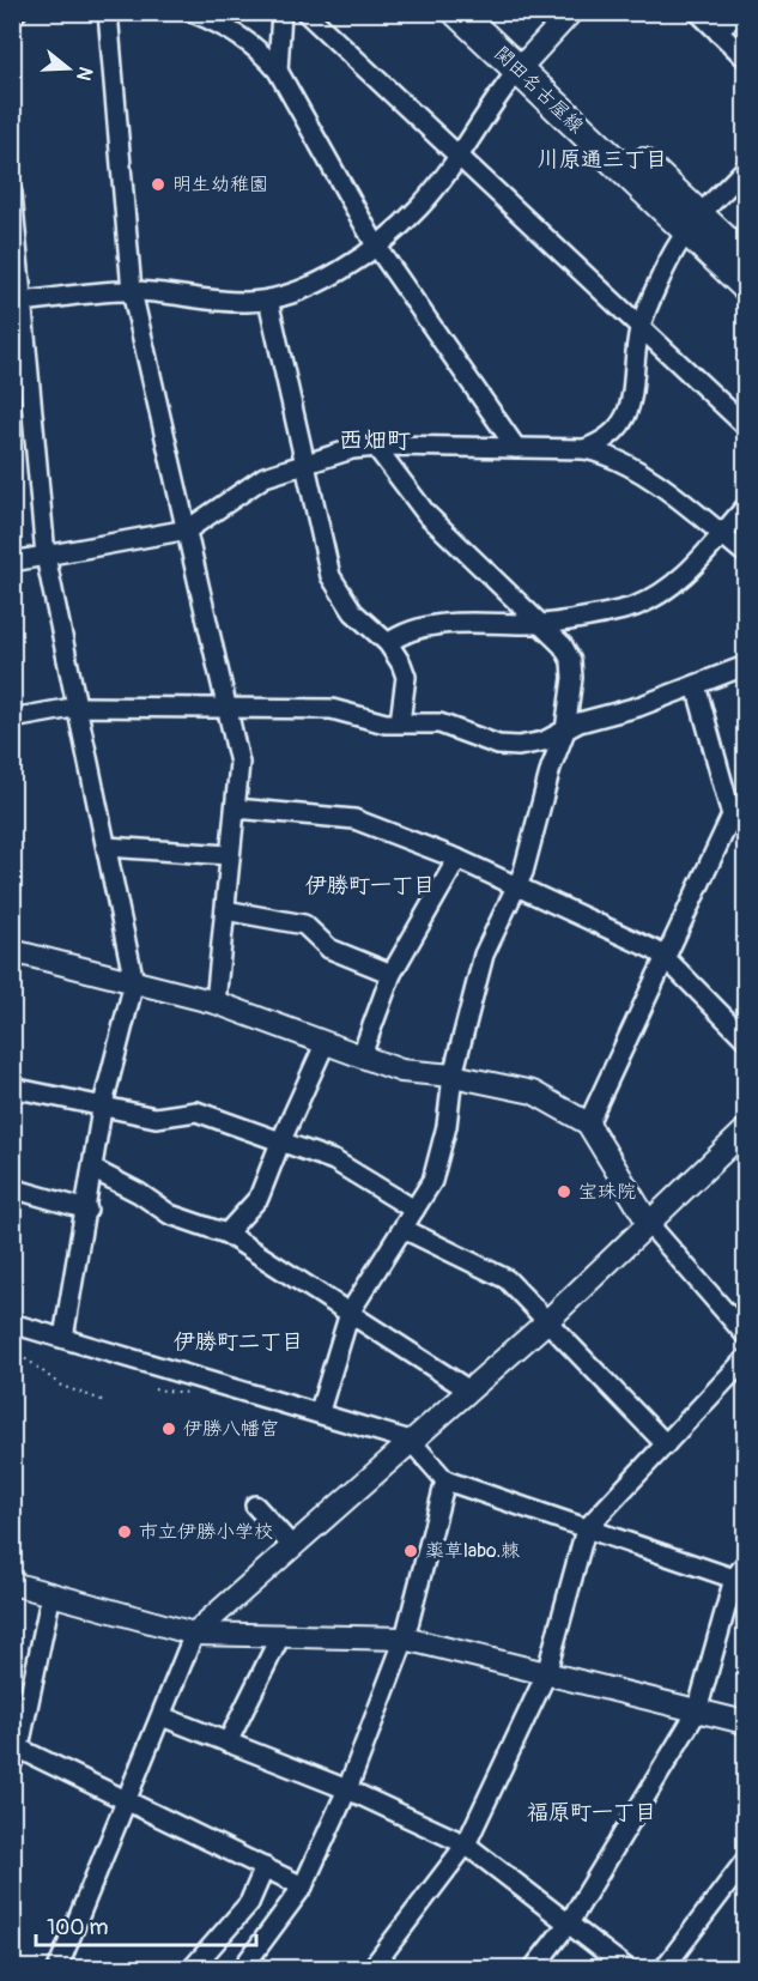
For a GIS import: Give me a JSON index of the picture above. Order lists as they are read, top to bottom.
{
  "streets": {
    "main road": ["関田名古屋線"]
  },
  "districts": [
    "川原通三丁目",
    "西畑町",
    "伊勝町一丁目",
    "伊勝町二丁目",
    "福原町一丁目"
  ],
  "places": [
    "明生幼稚園",
    "宝珠院",
    "伊勝八幡宮",
    "市立伊勝小学校",
    "薬草labo.棘"
  ],
  "scale_bar": "100 m",
  "north": "right"
}
